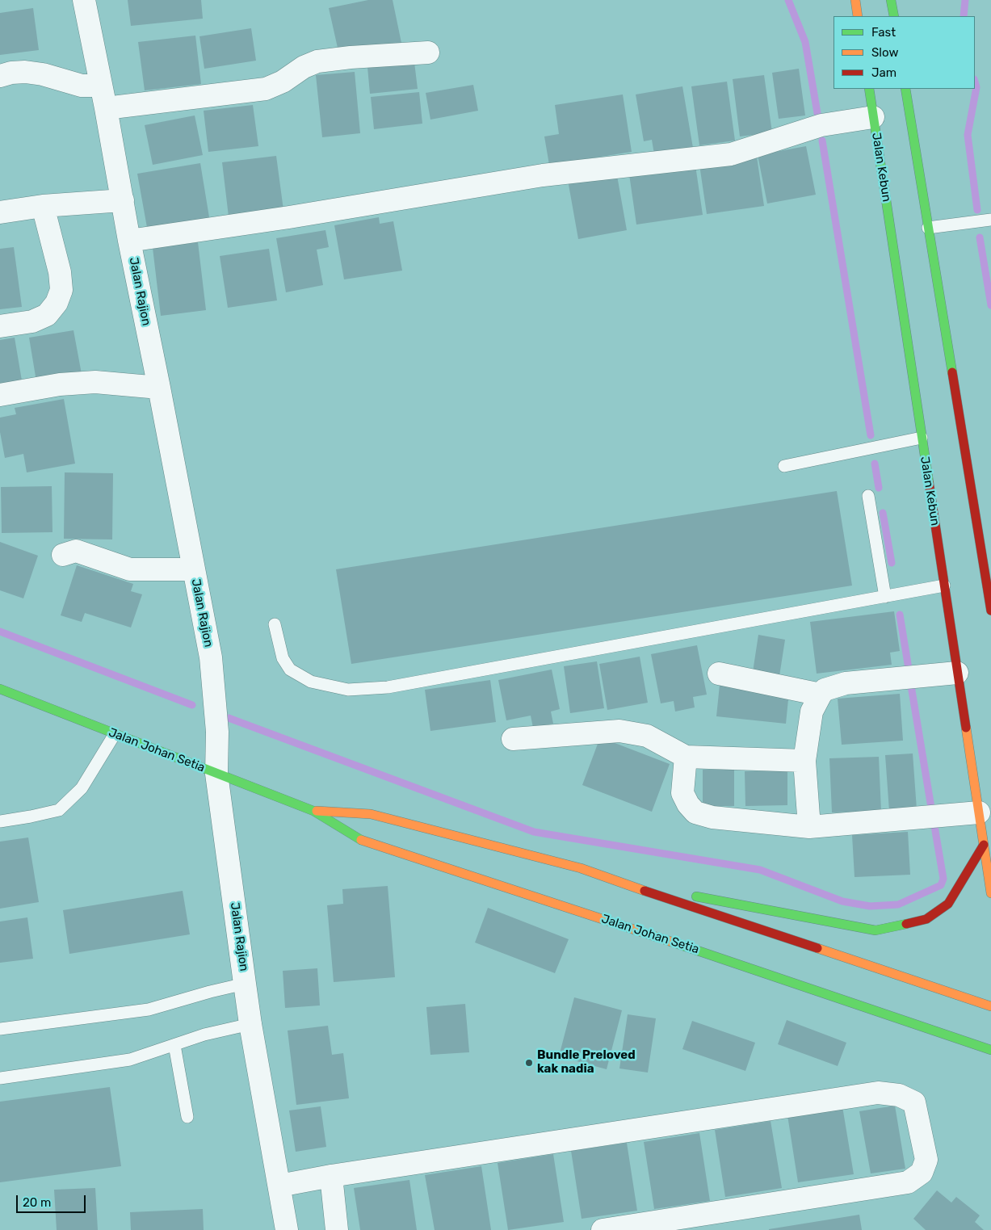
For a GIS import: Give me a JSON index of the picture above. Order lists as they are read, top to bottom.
{
  "streets": {
    "main road": ["Jalan Kebun", "Jalan Johan Setia"],
    "street": ["Jalan Rajion"]
  },
  "crossings": [
    ["Jalan Rajion", "Jalan Johan Setia"]
  ],
  "places": ["Bundle Preloved kak nadia"],
  "legend": ["Fast", "Slow", "Jam"],
  "scale_bar": "20 m"
}
